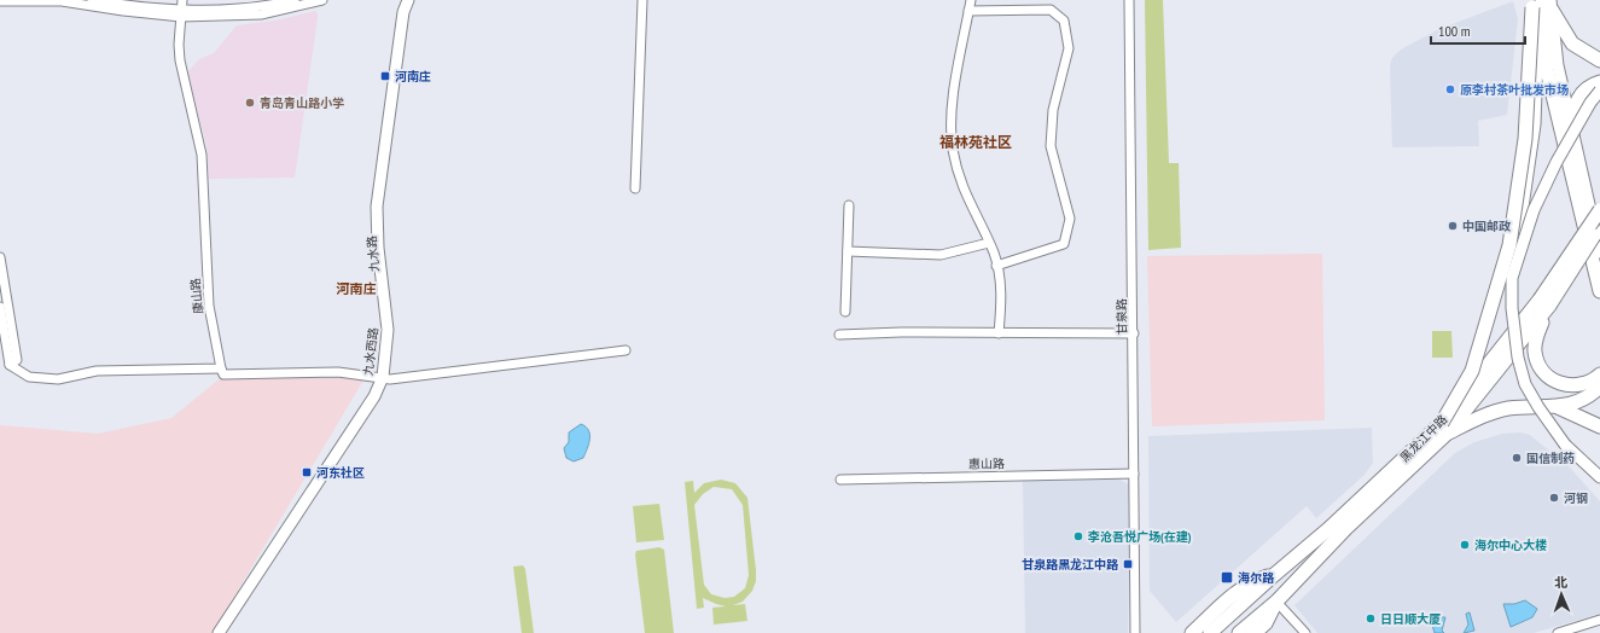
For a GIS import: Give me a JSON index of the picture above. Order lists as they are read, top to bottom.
{
  "streets": {
    "highway": ["黑龙江中路"],
    "main road": ["九水路", "九水西路"],
    "street": ["康山路", "甘泉路", "惠山路"]
  },
  "crossings": [
    ["九水路", "九水西路"],
    ["甘泉路", "惠山路"]
  ],
  "districts": ["福林苑社区", "河南庄"],
  "places": {
    "transit": [
      "河南庄",
      "河东社区",
      "甘泉路黑龙江中路",
      "海尔路"
    ],
    "other": [
      "原李村茶叶批发市场",
      "青岛青山路小学",
      "中国邮政",
      "国信制药",
      "河钢",
      "李沧吾悦广场(在建)",
      "海尔中心大楼",
      "日日顺大厦"
    ]
  },
  "scale_bar": "100 m",
  "north": "top"
}
